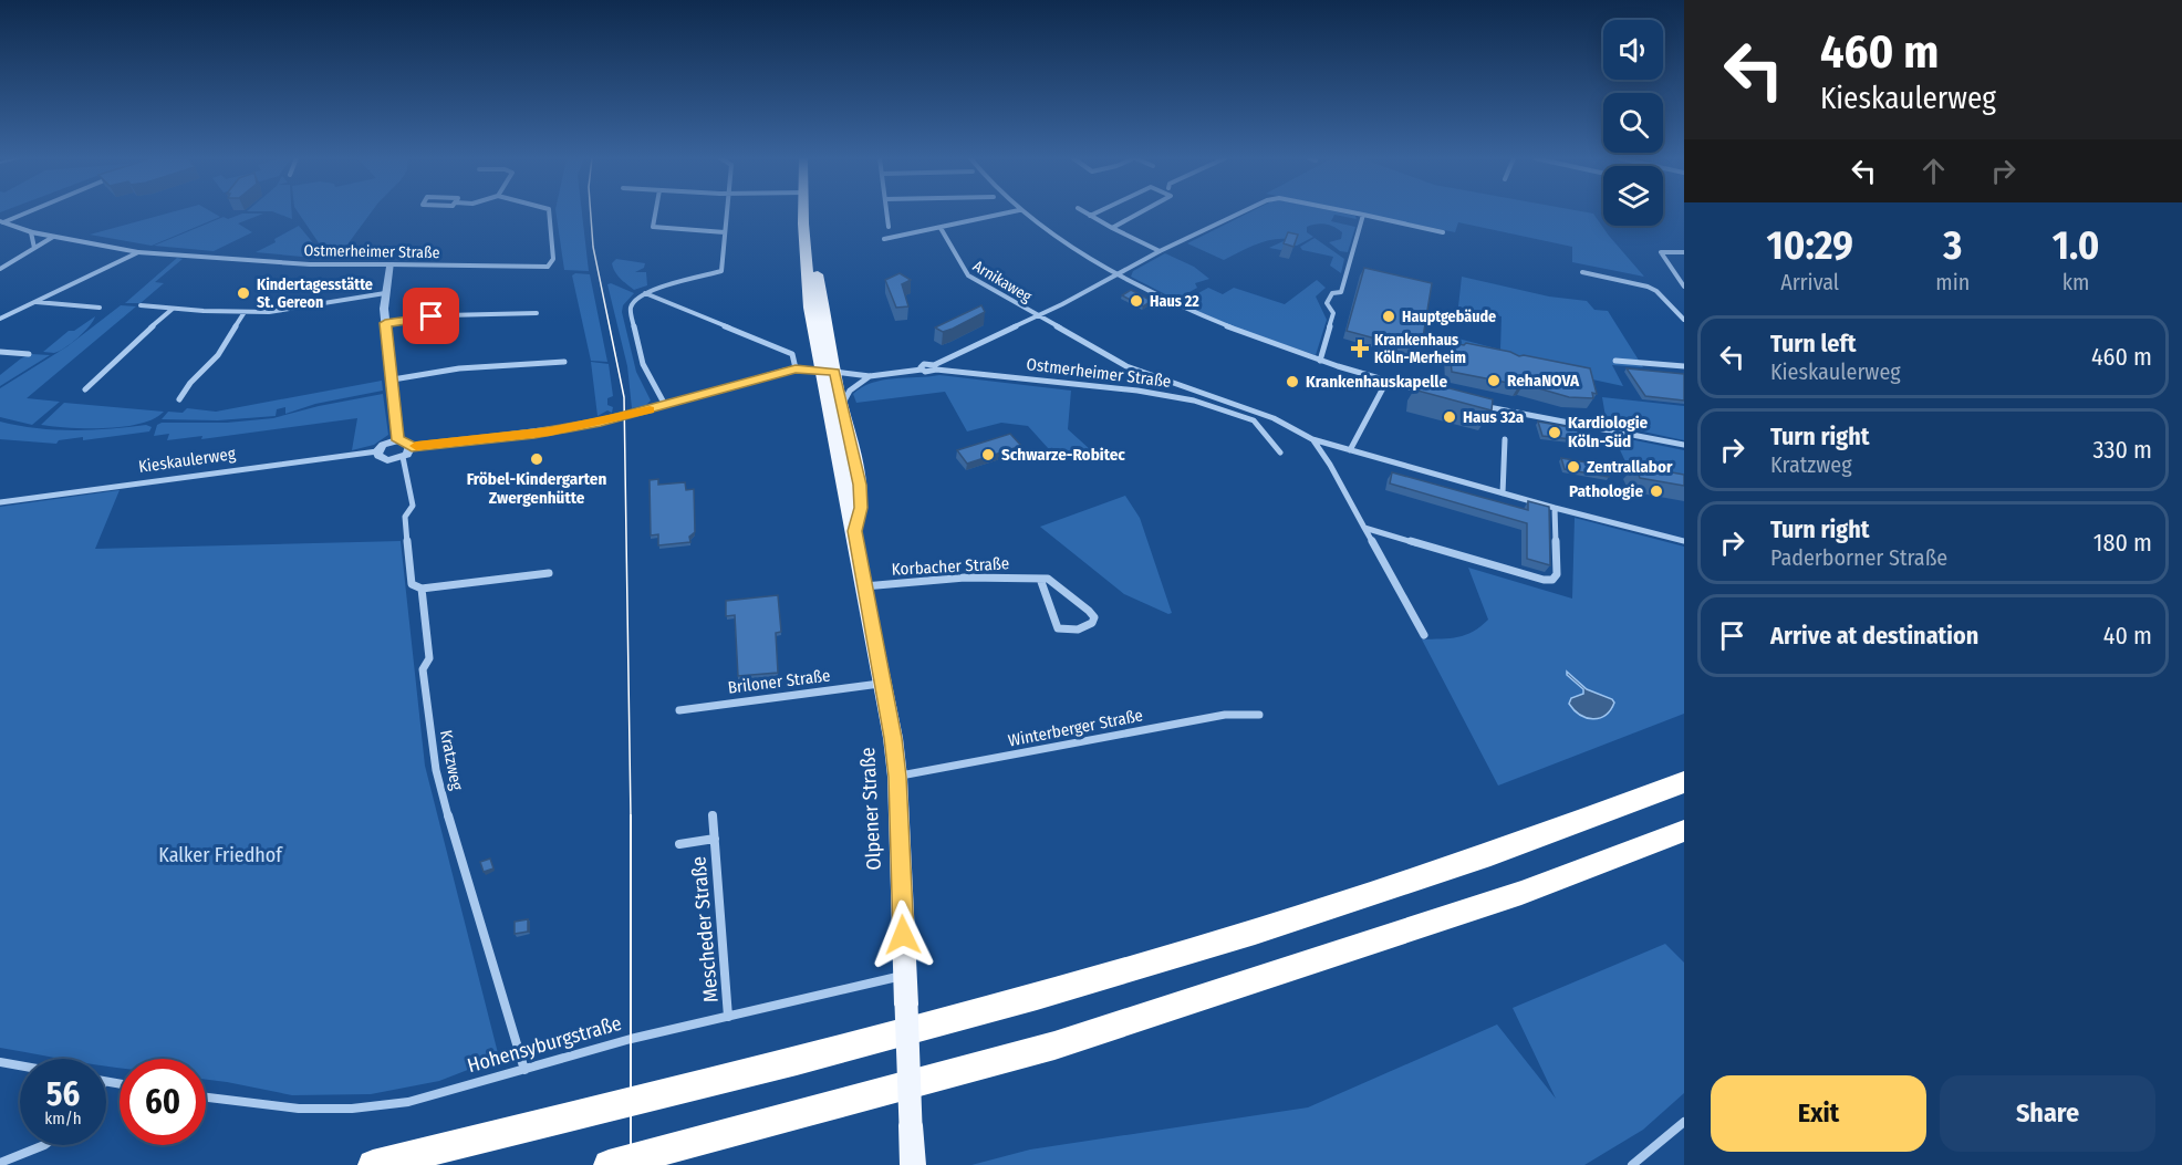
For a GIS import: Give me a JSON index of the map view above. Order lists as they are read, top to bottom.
{
  "streets": {
    "main road": ["Olpener Straße"],
    "street": [
      "Ostmerheimer Straße",
      "Arnikaweg",
      "Kieskaulerweg",
      "Korbacher Straße",
      "Briloner Straße",
      "Winterberger Straße",
      "Kratzweg",
      "Mescheder Straße",
      "Hohensyburgstraße"
    ]
  },
  "crossings": [
    ["Ostmerheimer Straße", "Arnikaweg"],
    ["Kieskaulerweg", "Kratzweg"],
    ["Korbacher Straße", "Olpener Straße"],
    ["Briloner Straße", "Olpener Straße"],
    ["Winterberger Straße", "Olpener Straße"],
    ["Kratzweg", "Hohensyburgstraße"],
    ["Olpener Straße", "Hohensyburgstraße"],
    ["Mescheder Straße", "Hohensyburgstraße"]
  ],
  "parks": ["Kalker Friedhof"],
  "places": {
    "other": [
      "Kindertagesstätte St. Gereon",
      "Haus 22",
      "Hauptgebäude",
      "RehaNOVA",
      "Krankenhauskapelle",
      "Haus 32a",
      "Kardiologie Köln-Süd",
      "Schwarze-Robitec",
      "Fröbel-Kindergarten Zwergenhütte",
      "Zentrallabor",
      "Pathologie"
    ],
    "health": ["Krankenhaus Köln-Merheim"]
  },
  "page": {
    "turn": ["460 m", "Kieskaulerweg"],
    "eta": [
      "10:29",
      "Arrival",
      "3",
      "min",
      "1.0",
      "km"
    ],
    "list": [
      {
        "name": "Turn left",
        "note": "Kieskaulerweg",
        "value": "460 m"
      },
      {
        "name": "Turn right",
        "note": "Kratzweg",
        "value": "330 m"
      },
      {
        "name": "Turn right",
        "note": "Paderborner Straße",
        "value": "180 m"
      },
      {
        "name": "Arrive at destination",
        "value": "40 m"
      }
    ],
    "speed": "56 km/h",
    "limit": "60",
    "buttons": ["Exit", "Share"]
  }
}
